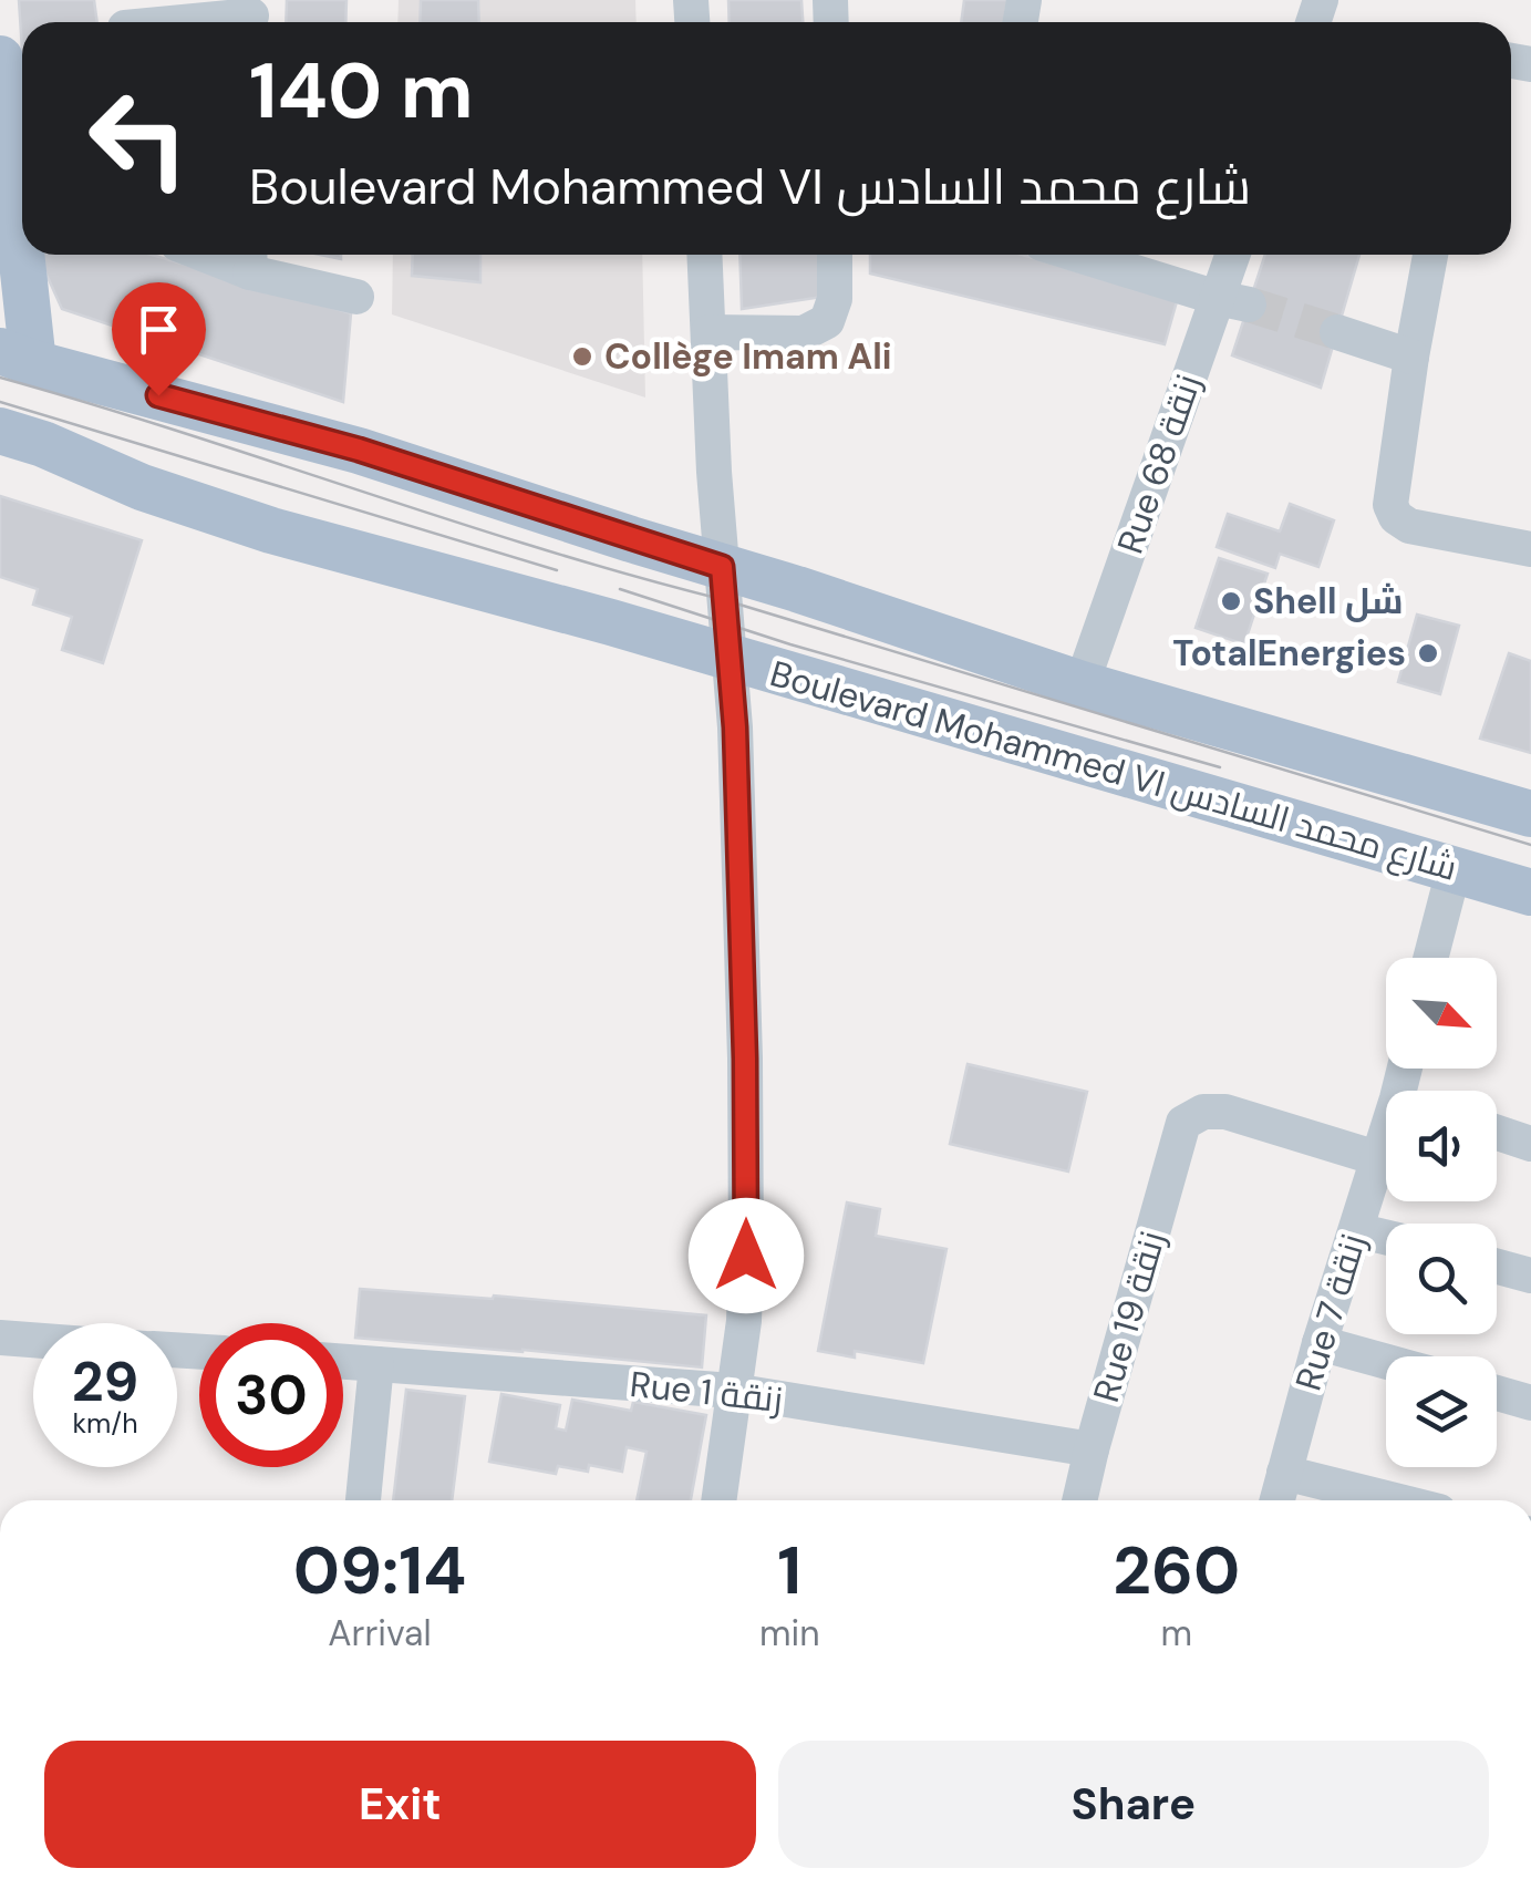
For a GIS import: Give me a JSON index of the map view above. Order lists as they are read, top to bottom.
{
  "streets": {
    "main road": ["Boulevard Mohammed VI شارع محمد السادس"],
    "street": [
      "Rue 68 زنقة",
      "Rue 7 زنقة",
      "Rue 19 زنقة",
      "Rue 1 زنقة"
    ]
  },
  "crossings": [
    ["Rue 68 زنقة", "Boulevard Mohammed VI شارع محمد السادس"],
    ["Rue 7 زنقة", "Rue 19 زنقة"],
    ["Rue 19 زنقة", "Rue 1 زنقة"]
  ],
  "places": ["Collège Imam Ali", "Shell شل", "TotalEnergies"],
  "north": "bottom right",
  "page": {
    "turn": ["140 m", "Boulevard Mohammed VI شارع محمد السادس"],
    "speed": "29 km/h",
    "limit": "30",
    "eta": [
      "09:14",
      "Arrival",
      "1",
      "min",
      "260",
      "m"
    ],
    "buttons": ["Exit", "Share"]
  }
}
